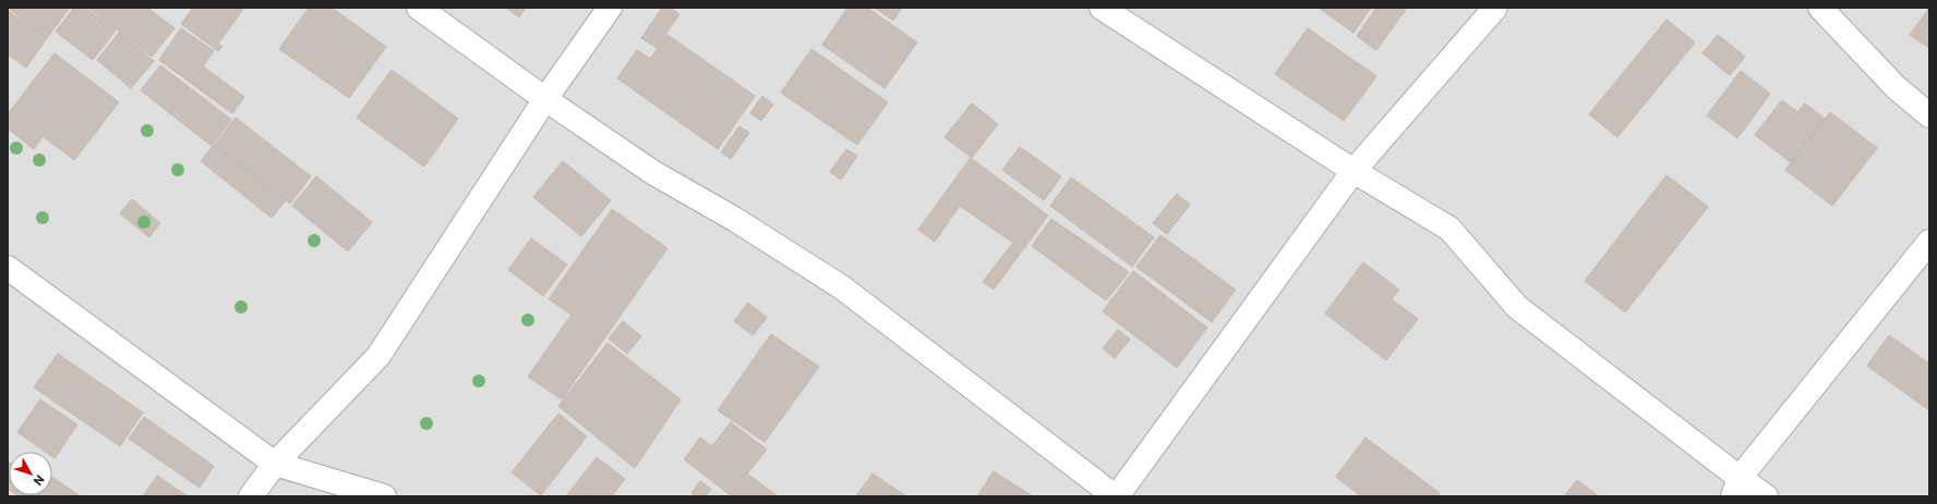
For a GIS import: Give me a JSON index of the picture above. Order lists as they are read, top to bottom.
{
  "north": "bottom right"
}
